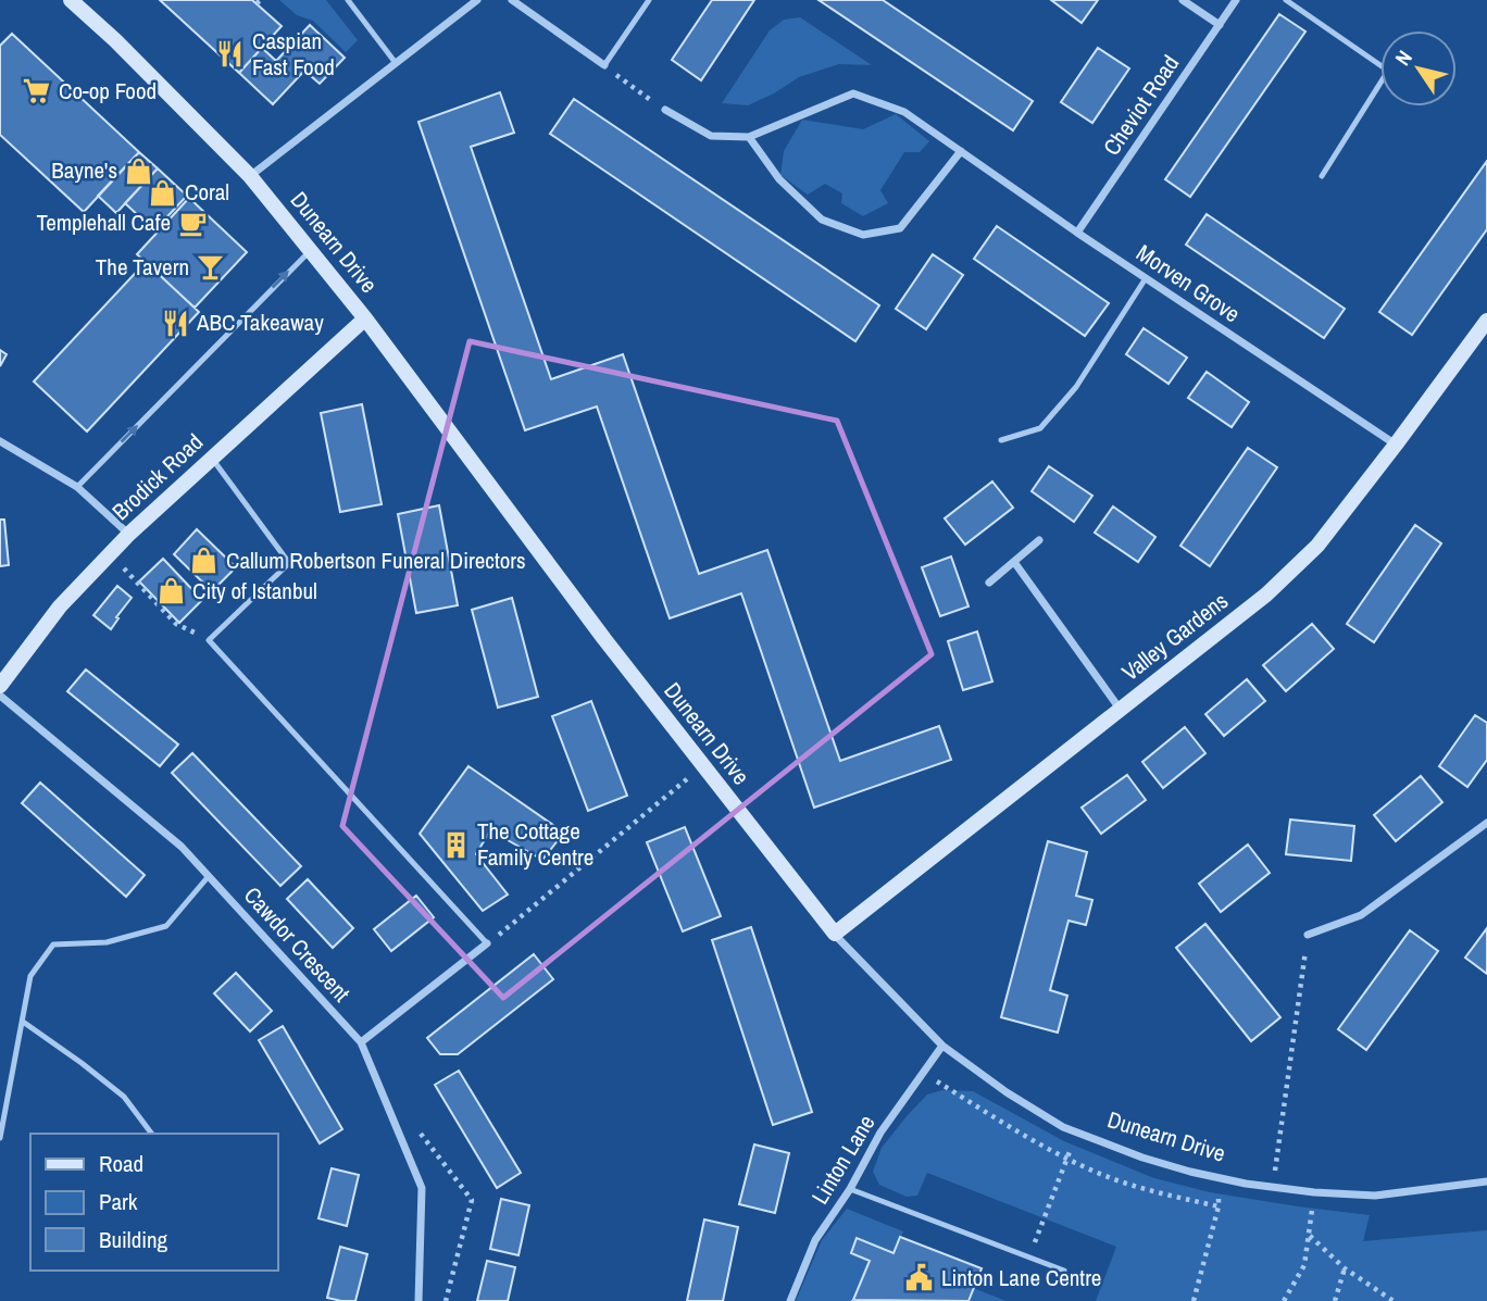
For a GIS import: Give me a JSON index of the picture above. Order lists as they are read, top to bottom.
{
  "streets": {
    "street": [
      "Cheviot Road",
      "Dunearn Drive",
      "Morven Grove",
      "Brodick Road",
      "Valley Gardens",
      "Cawdor Crescent",
      "Linton Lane"
    ]
  },
  "crossings": [
    ["Cheviot Road", "Morven Grove"],
    ["Dunearn Drive", "Brodick Road"],
    ["Dunearn Drive", "Valley Gardens"],
    ["Dunearn Drive", "Linton Lane"],
    ["Morven Grove", "Valley Gardens"]
  ],
  "places": {
    "restaurant": ["Caspian Fast Food", "ABC Takeaway"],
    "supermarket": ["Co-op Food"],
    "shop": [
      "Bayne's",
      "Coral",
      "Callum Robertson Funeral Directors",
      "City of Istanbul"
    ],
    "cafe": ["Templehall Cafe"],
    "bar": ["The Tavern"],
    "building": ["The Cottage Family Centre"],
    "public building": ["Linton Lane Centre"]
  },
  "legend": ["Road", "Park", "Building"],
  "north": "top left"
}
